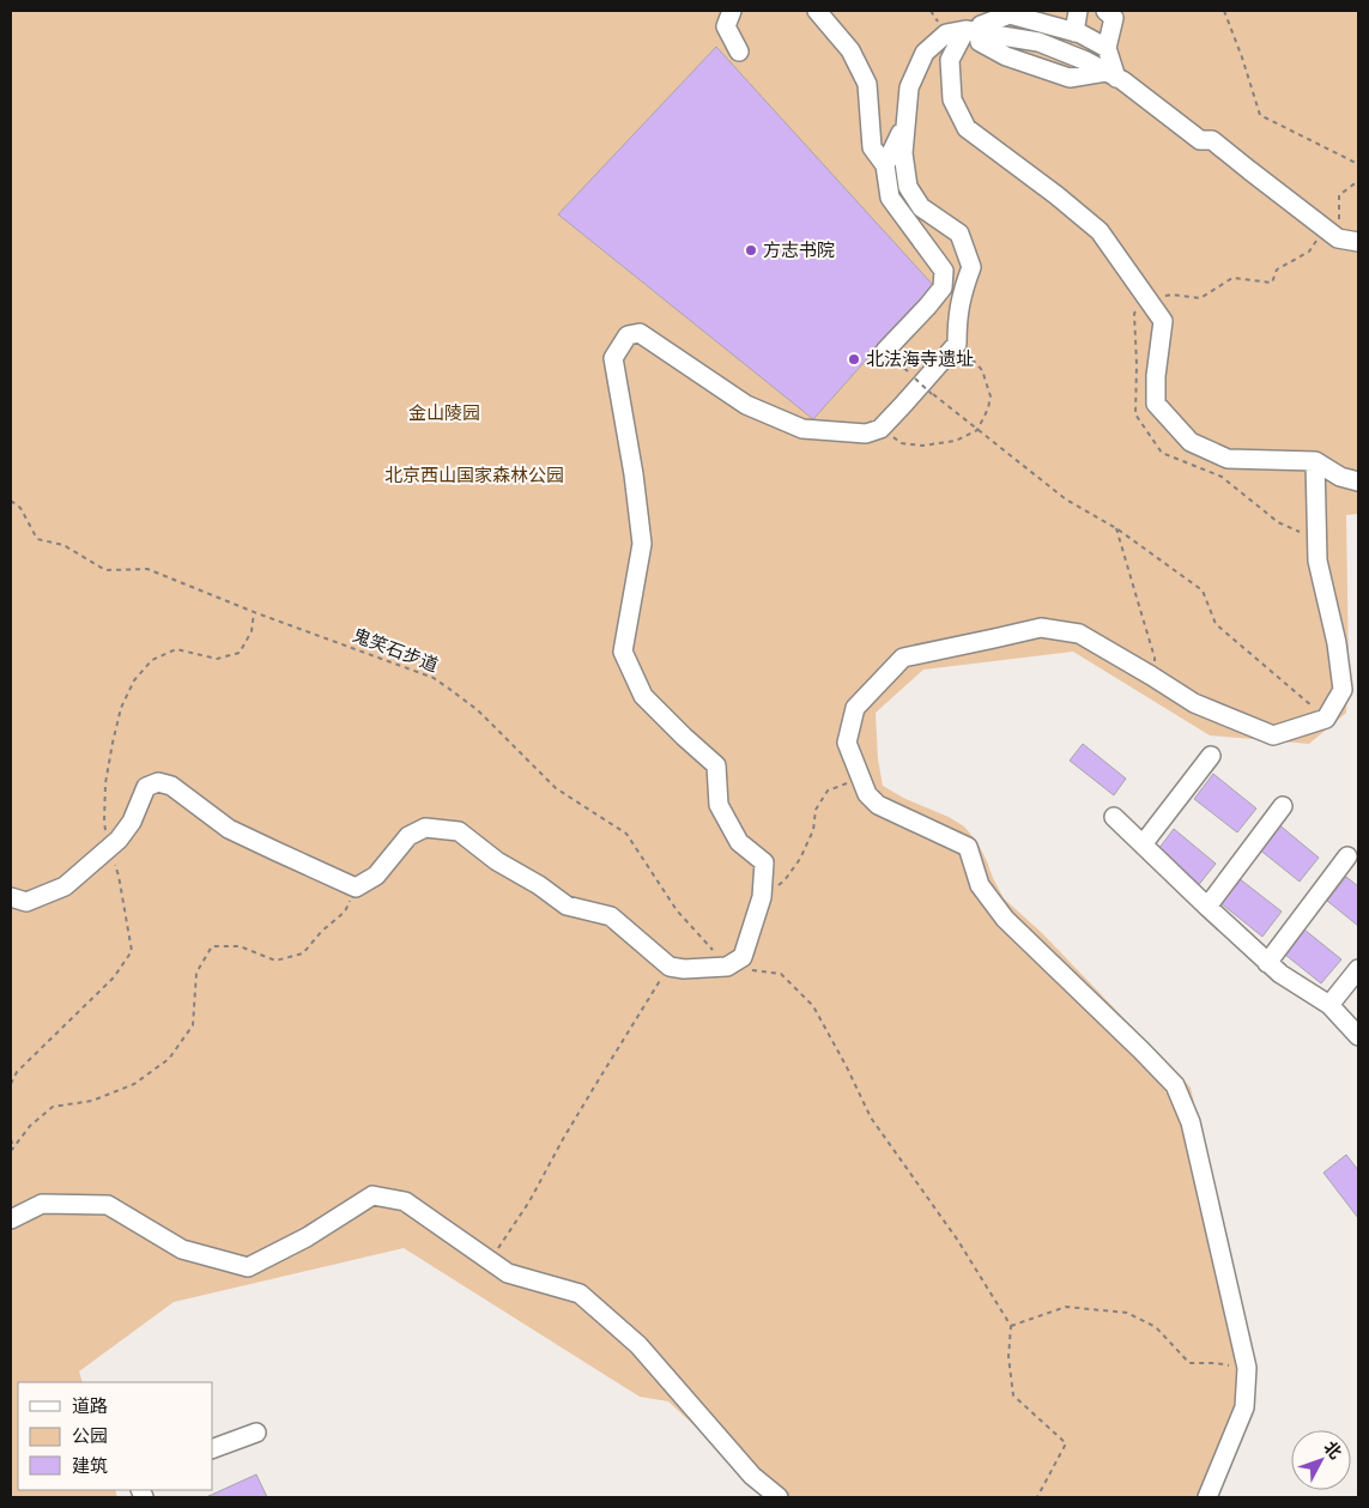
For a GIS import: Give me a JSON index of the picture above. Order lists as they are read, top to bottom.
{
  "streets": {
    "path": ["鬼笑石步道"]
  },
  "parks": ["金山陵园", "北京西山国家森林公园"],
  "places": ["方志书院", "北法海寺遗址"],
  "legend": ["道路", "公园", "建筑"],
  "north": "top right"
}
